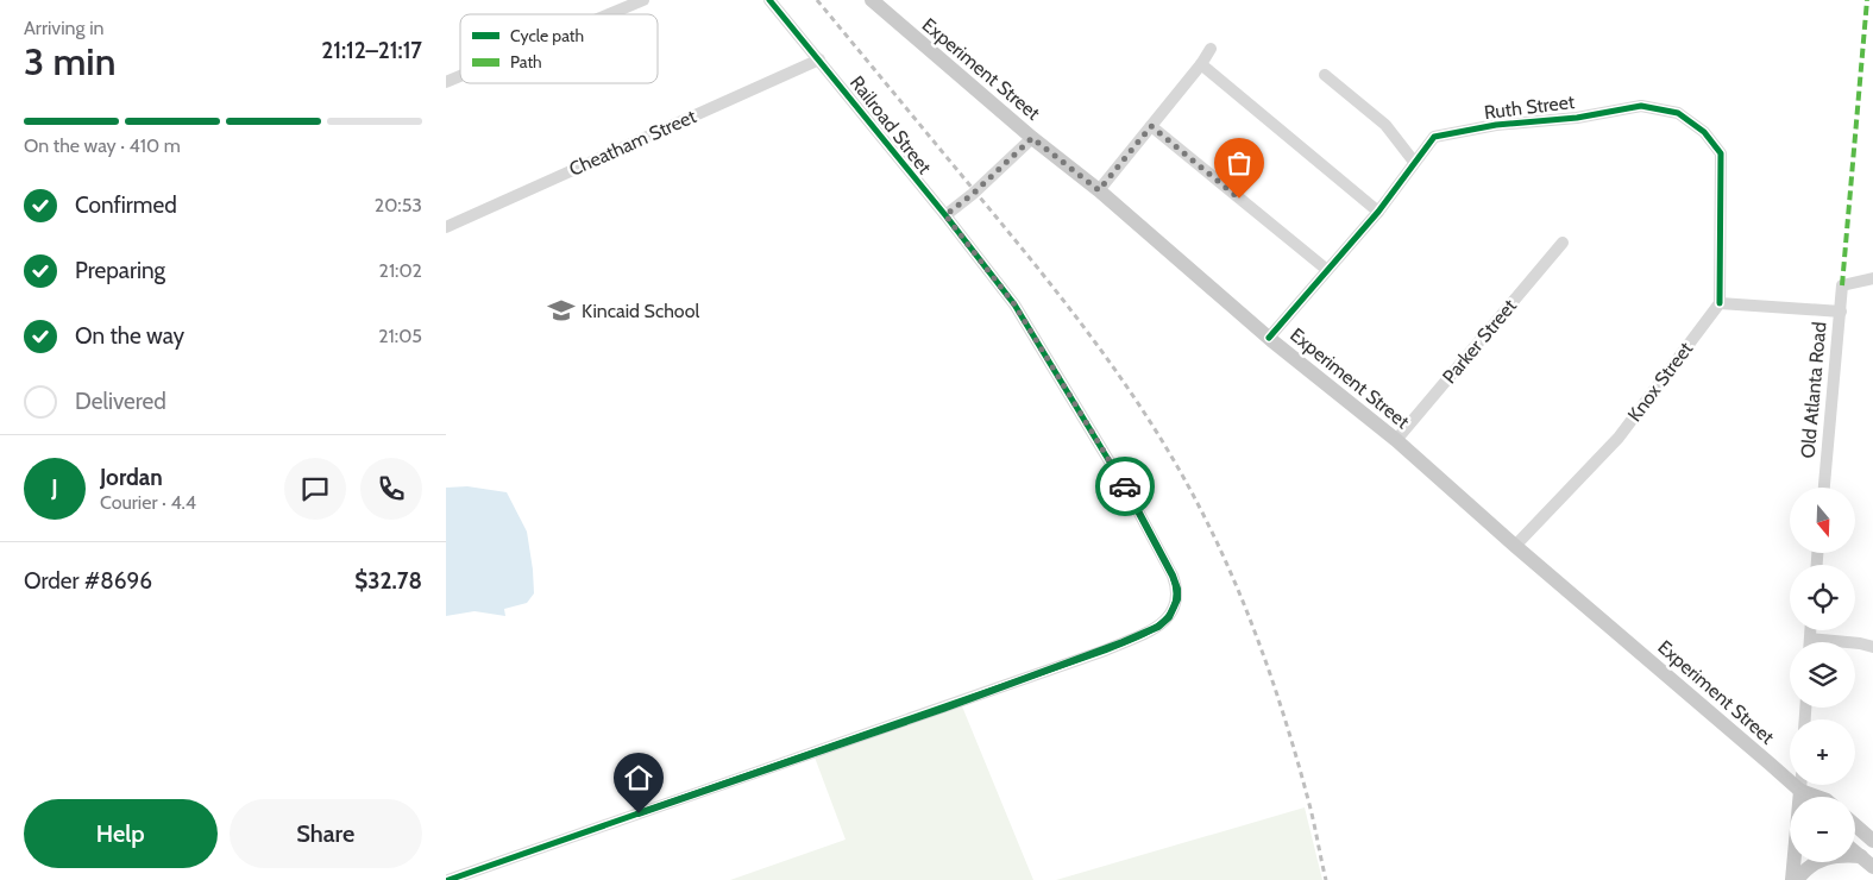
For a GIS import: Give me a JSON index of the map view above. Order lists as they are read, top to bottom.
{
  "streets": {
    "main road": ["Experiment Street"],
    "street": [
      "Ruth Street",
      "Railroad Street",
      "Cheatham Street",
      "Parker Street",
      "Knox Street",
      "Old Atlanta Road"
    ]
  },
  "crossings": [
    ["Experiment Street", "Ruth Street"],
    ["Experiment Street", "Parker Street"],
    ["Experiment Street", "Knox Street"],
    ["Ruth Street", "Knox Street"],
    ["Railroad Street", "Cheatham Street"]
  ],
  "places": {
    "school or university": ["Kincaid School"]
  },
  "legend": ["Cycle path", "Path"],
  "north": "bottom",
  "page": {
    "heading": ["3 min", "Arriving in", "21:12–21:17"],
    "panel": [
      "Jordan",
      "Courier · 4.4",
      "Order #8696",
      "$32.78"
    ],
    "bar": "On the way · 410 m",
    "list": [
      ["Confirmed", "20:53"],
      ["Preparing", "21:02"],
      ["On the way", "21:05"],
      "Delivered"
    ],
    "round": "J",
    "map_buttons": ["+", "−"],
    "buttons": ["Help", "Share"]
  }
}
